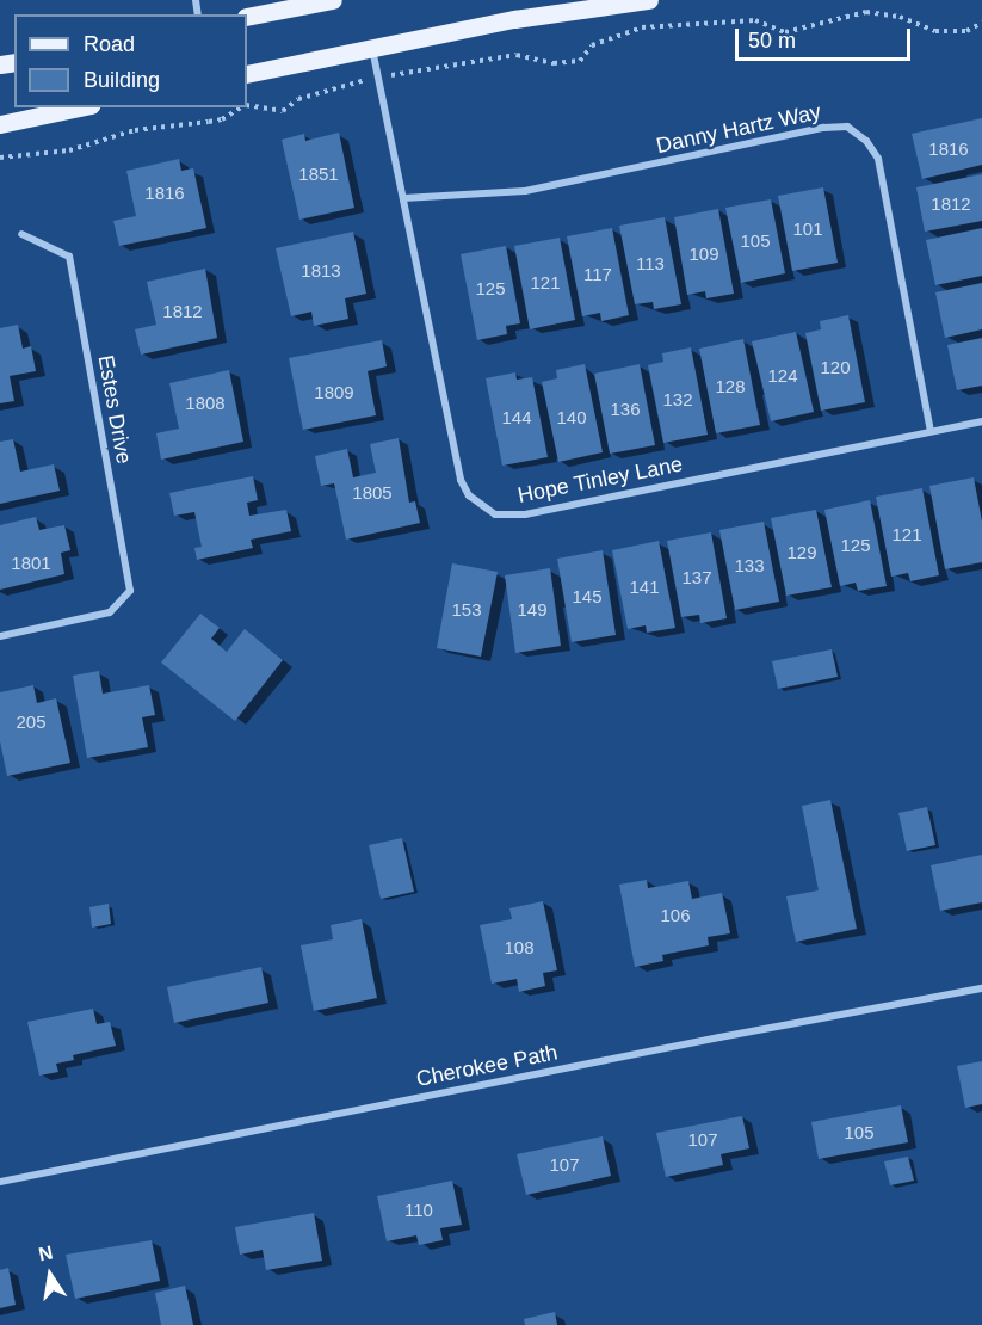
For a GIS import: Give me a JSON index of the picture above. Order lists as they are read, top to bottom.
{
  "streets": {
    "street": [
      "Danny Hartz Way",
      "Estes Drive",
      "Hope Tinley Lane",
      "Cherokee Path"
    ]
  },
  "crossings": [
    ["Danny Hartz Way", "Hope Tinley Lane"]
  ],
  "house_numbers": [
    "1816",
    "1851",
    "1816",
    "1812",
    "101",
    "105",
    "109",
    "113",
    "1813",
    "117",
    "121",
    "125",
    "1812",
    "120",
    "124",
    "128",
    "1809",
    "132",
    "1808",
    "136",
    "144",
    "140",
    "1805",
    "121",
    "125",
    "129",
    "1801",
    "133",
    "137",
    "141",
    "145",
    "153",
    "149",
    "205",
    "106",
    "108",
    "105",
    "107",
    "107",
    "110"
  ],
  "legend": ["Road", "Building"],
  "scale_bar": "50 m",
  "north": "top"
}
